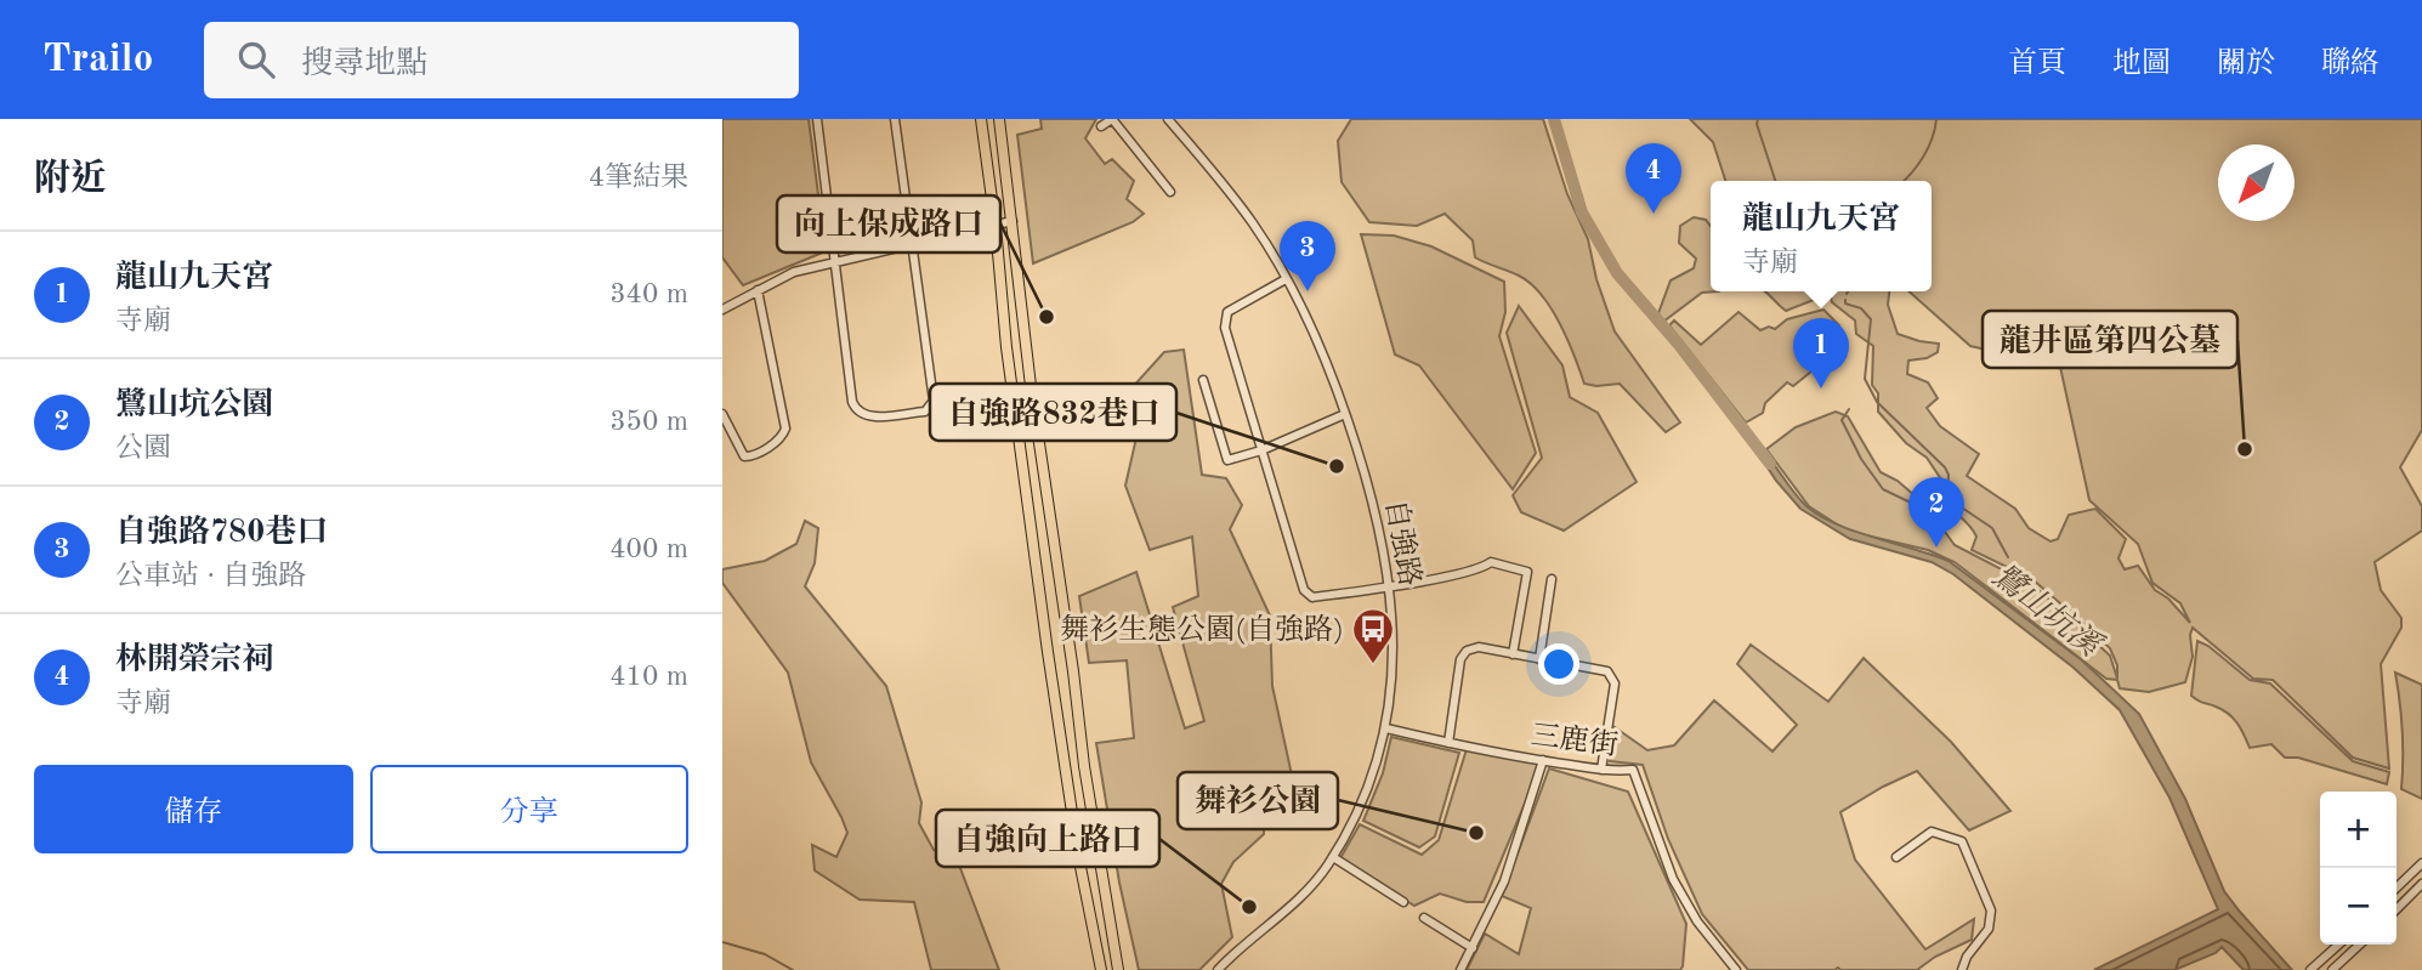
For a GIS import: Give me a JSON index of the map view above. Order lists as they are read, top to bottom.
{
  "streets": {
    "street": ["自強路", "三鹿街"]
  },
  "crossings": [
    ["自強路", "三鹿街"]
  ],
  "water": ["鷺山坑溪"],
  "places": {
    "other": [
      "向上保成路口",
      "龍井區第四公墓",
      "自強路832巷口",
      "舞衫公園",
      "自強向上路口"
    ],
    "bus stop": ["舞衫生態公園(自強路)"]
  },
  "north": "bottom left",
  "page": {
    "header": "Trailo",
    "search": "搜尋地點",
    "nav": [
      "首頁",
      "地圖",
      "關於",
      "聯絡"
    ],
    "heading": ["附近", "4筆結果"],
    "pins": [
      "4",
      "3",
      "1",
      "2"
    ],
    "popup": ["龍山九天宮", "寺廟"],
    "list": [
      {
        "mark": "1",
        "name": "龍山九天宮",
        "note": "寺廟",
        "value": "340 m"
      },
      {
        "mark": "2",
        "name": "鷺山坑公園",
        "note": "公園",
        "value": "350 m"
      },
      {
        "mark": "3",
        "name": "自強路780巷口",
        "note": "公車站 · 自強路",
        "value": "400 m"
      },
      {
        "mark": "4",
        "name": "林開榮宗祠",
        "note": "寺廟",
        "value": "410 m"
      }
    ],
    "buttons": ["儲存", "分享"],
    "map_buttons": ["+", "−"]
  }
}
